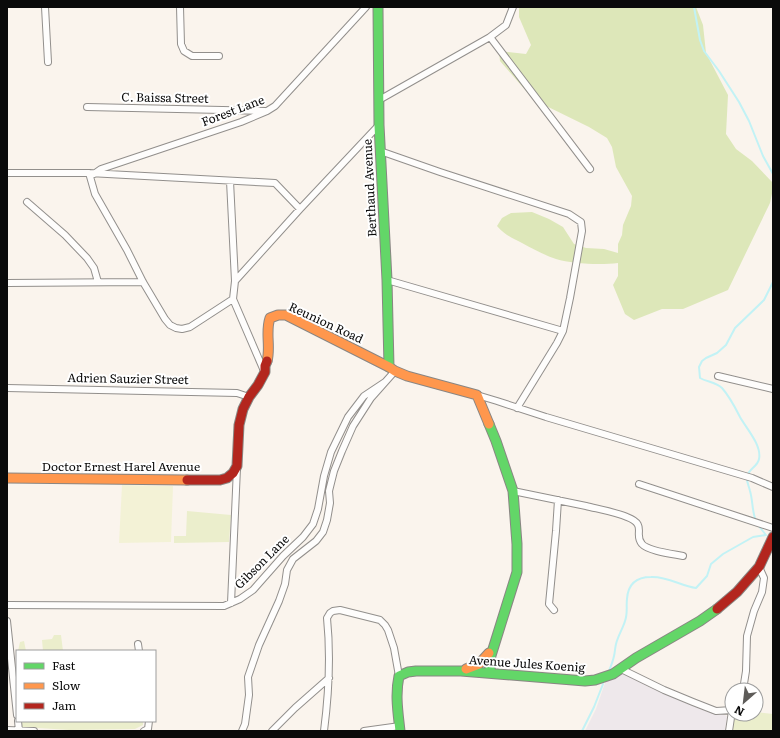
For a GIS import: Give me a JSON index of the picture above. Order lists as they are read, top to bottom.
{
  "streets": {
    "street": [
      "C. Baissa Street",
      "Forest Lane",
      "Berthaud Avenue",
      "Reunion Road",
      "Adrien Sauzier Street",
      "Doctor Ernest Harel Avenue",
      "Gibson Lane",
      "Avenue Jules Koenig"
    ]
  },
  "crossings": [
    ["C. Baissa Street", "Forest Lane"],
    ["Berthaud Avenue", "Reunion Road"],
    ["Reunion Road", "Adrien Sauzier Street"],
    ["Reunion Road", "Doctor Ernest Harel Avenue"]
  ],
  "legend": ["Fast", "Slow", "Jam"],
  "north": "bottom left"
}
